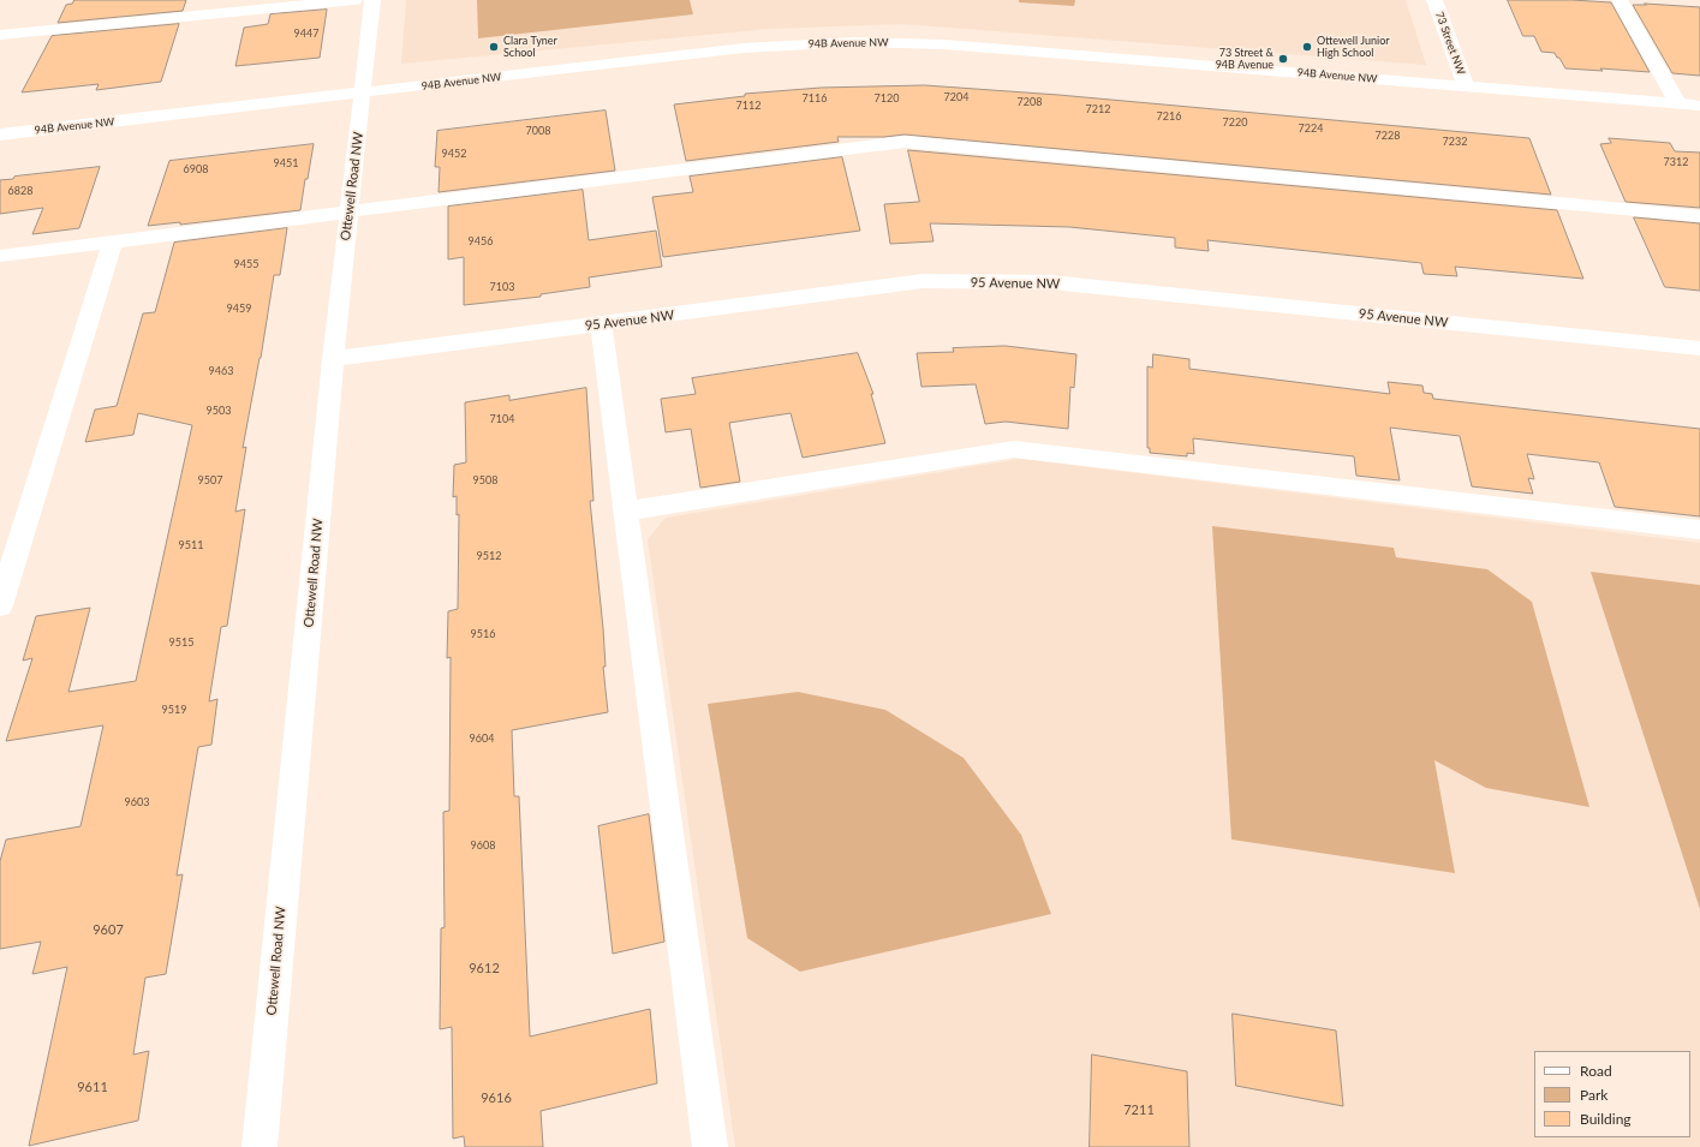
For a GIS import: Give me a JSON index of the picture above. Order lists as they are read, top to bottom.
{
  "streets": {
    "street": [
      "94B Avenue NW",
      "73 Street NW",
      "Ottewell Road NW",
      "95 Avenue NW"
    ]
  },
  "crossings": [
    ["94B Avenue NW", "73 Street NW"],
    ["94B Avenue NW", "Ottewell Road NW"],
    ["Ottewell Road NW", "95 Avenue NW"]
  ],
  "places": ["Clara Tyner School", "Ottewell Junior High School", "73 Street & 94B Avenue"],
  "house_numbers": [
    "9447",
    "7204",
    "7116",
    "7120",
    "7208",
    "7112",
    "7212",
    "7216",
    "7220",
    "7224",
    "7008",
    "7228",
    "7232",
    "9452",
    "7312",
    "9451",
    "6908",
    "6828",
    "9456",
    "9455",
    "7103",
    "9459",
    "9463",
    "9503",
    "7104",
    "9507",
    "9508",
    "9511",
    "9512",
    "9516",
    "9515",
    "9519",
    "9604",
    "9603",
    "9608",
    "9607",
    "9612",
    "9611",
    "9616",
    "7211"
  ],
  "legend": ["Road", "Park", "Building"]
}
